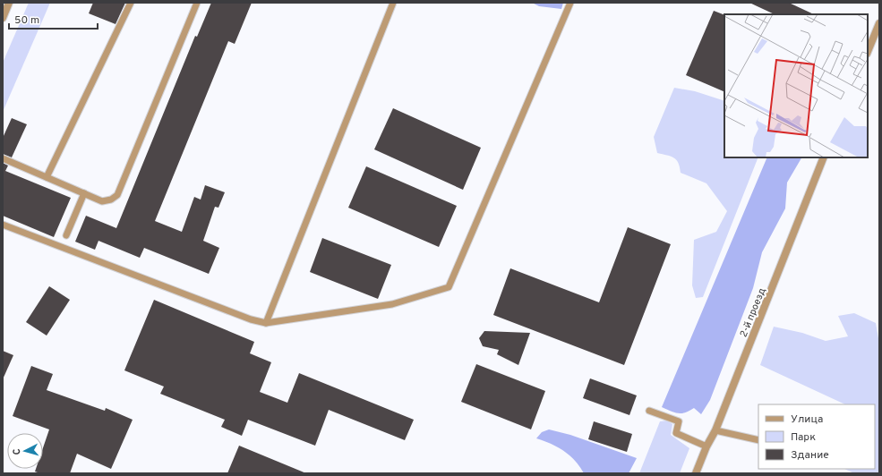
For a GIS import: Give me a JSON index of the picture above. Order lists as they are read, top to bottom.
{
  "streets": {
    "street": ["2-й проезд"]
  },
  "legend": ["Улица", "Парк", "Здание"],
  "scale_bar": "50 m",
  "north": "left"
}
